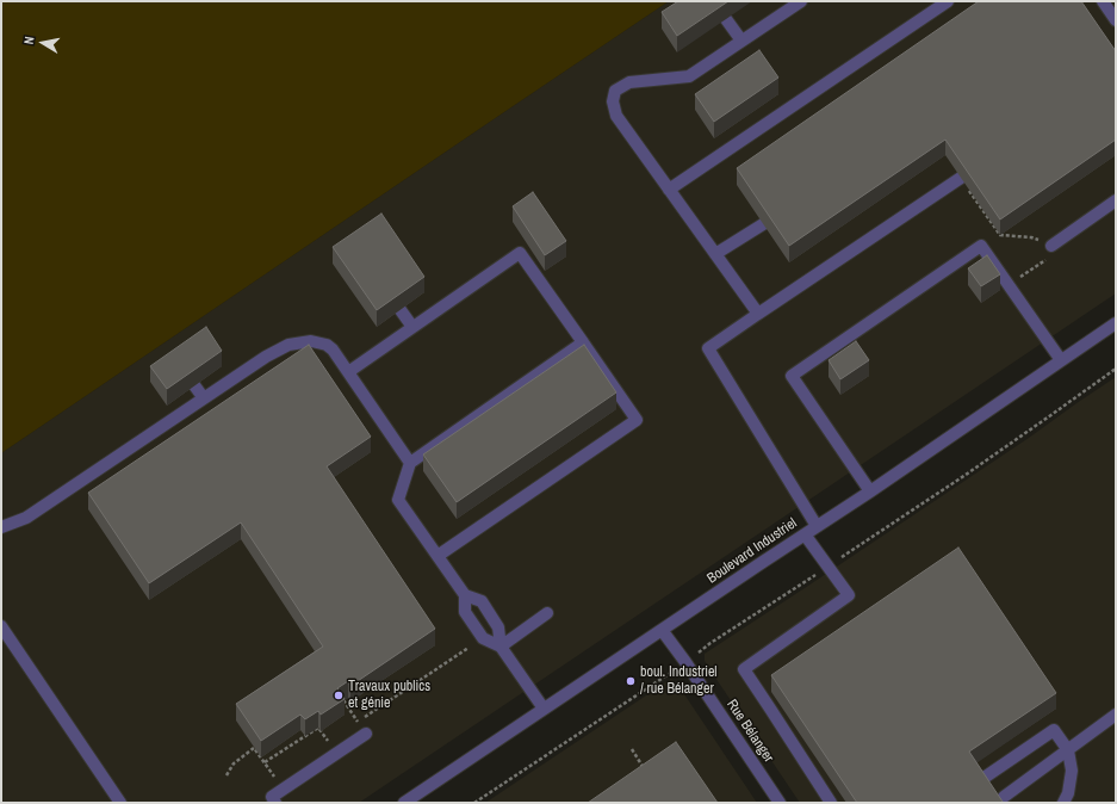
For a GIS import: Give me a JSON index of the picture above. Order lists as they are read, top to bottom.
{
  "streets": {
    "street": ["Boulevard Industriel", "Rue Bélanger"]
  },
  "crossings": [
    ["Boulevard Industriel", "Rue Bélanger"]
  ],
  "places": ["boul. Industriel / rue Bélanger", "Travaux publics et génie"],
  "north": "left"
}
